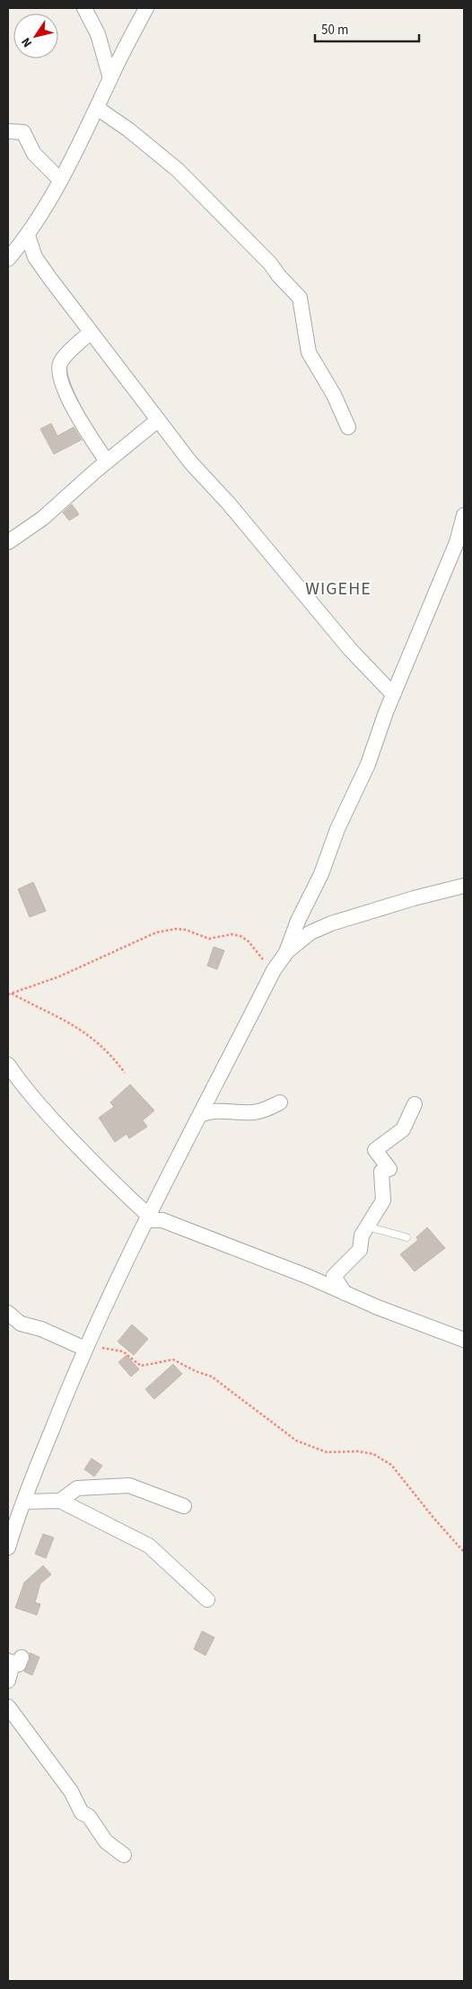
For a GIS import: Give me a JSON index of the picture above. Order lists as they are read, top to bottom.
{
  "districts": ["WIGEHE"],
  "scale_bar": "50 m",
  "north": "bottom left"
}
